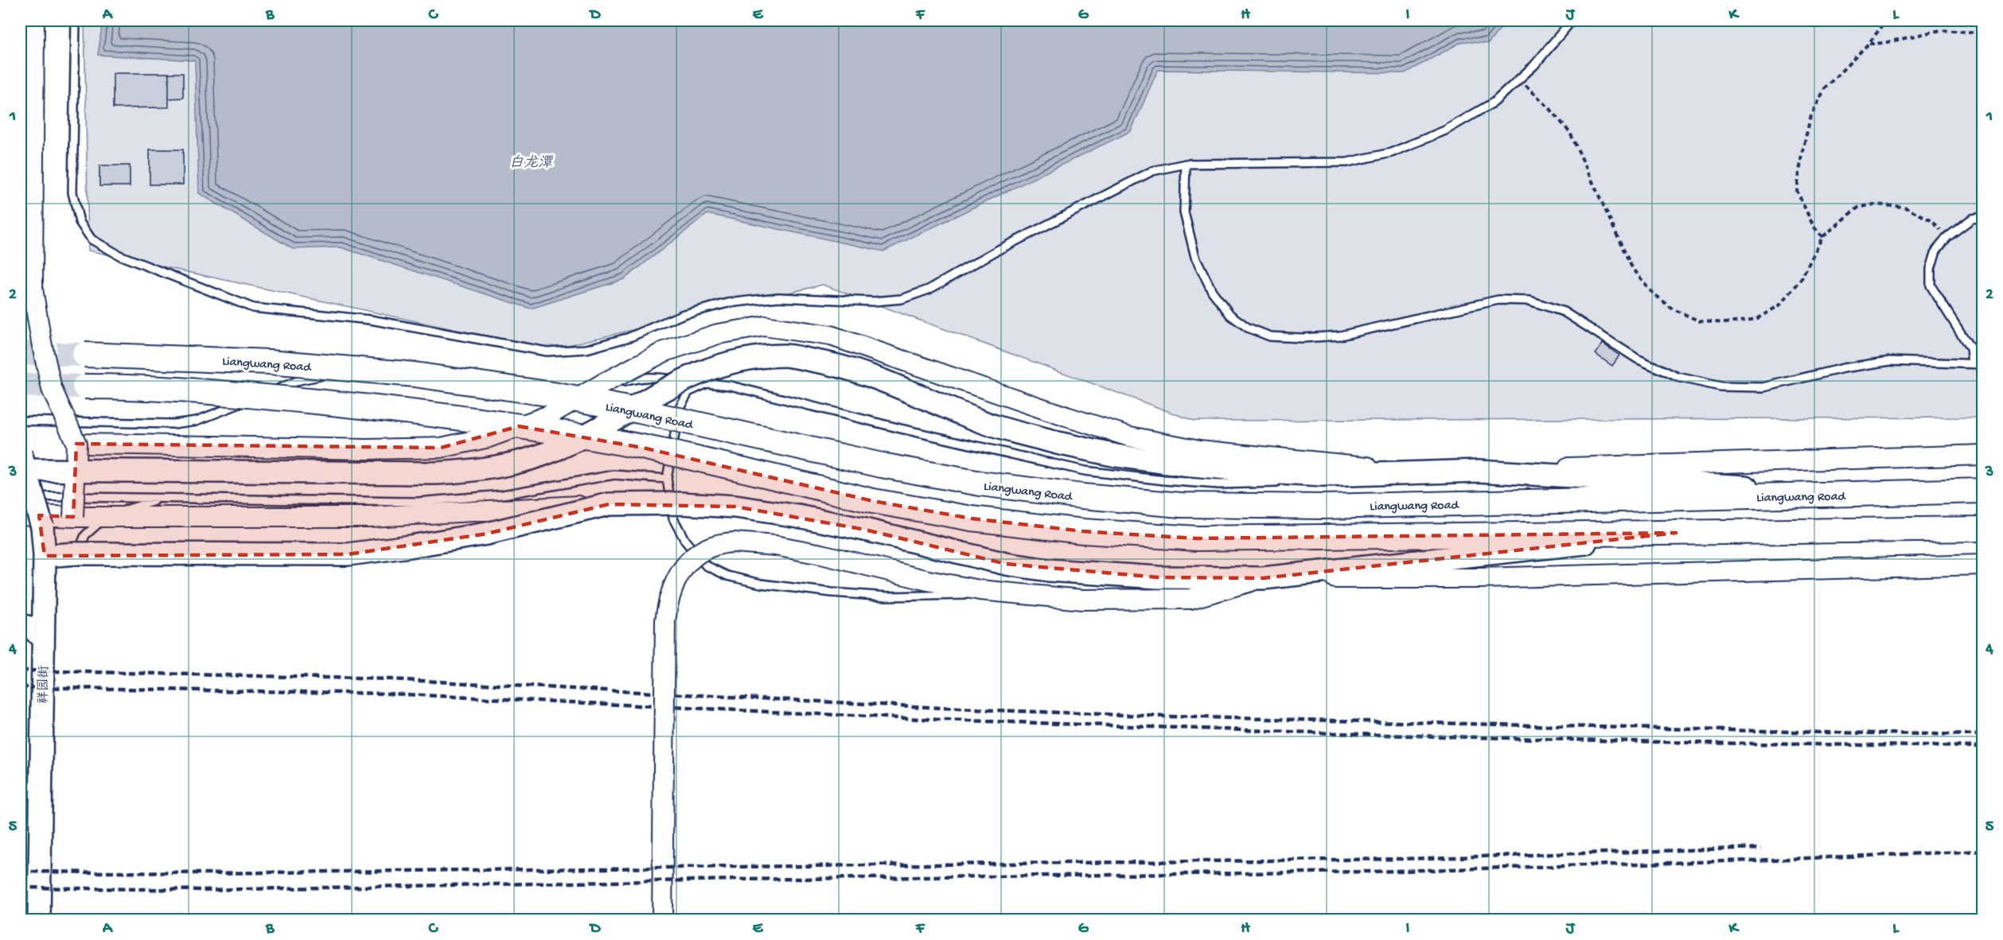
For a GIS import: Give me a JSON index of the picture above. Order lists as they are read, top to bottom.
{
  "streets": {
    "main road": ["Liangwang Road", "祥园街"]
  },
  "water": ["白龙潭"],
  "grid": {
    "columns": [
      "A",
      "B",
      "C",
      "D",
      "E",
      "F",
      "G",
      "H",
      "I",
      "J",
      "K",
      "L"
    ],
    "rows": [
      "1",
      "2",
      "3",
      "4",
      "5"
    ]
  }
}
